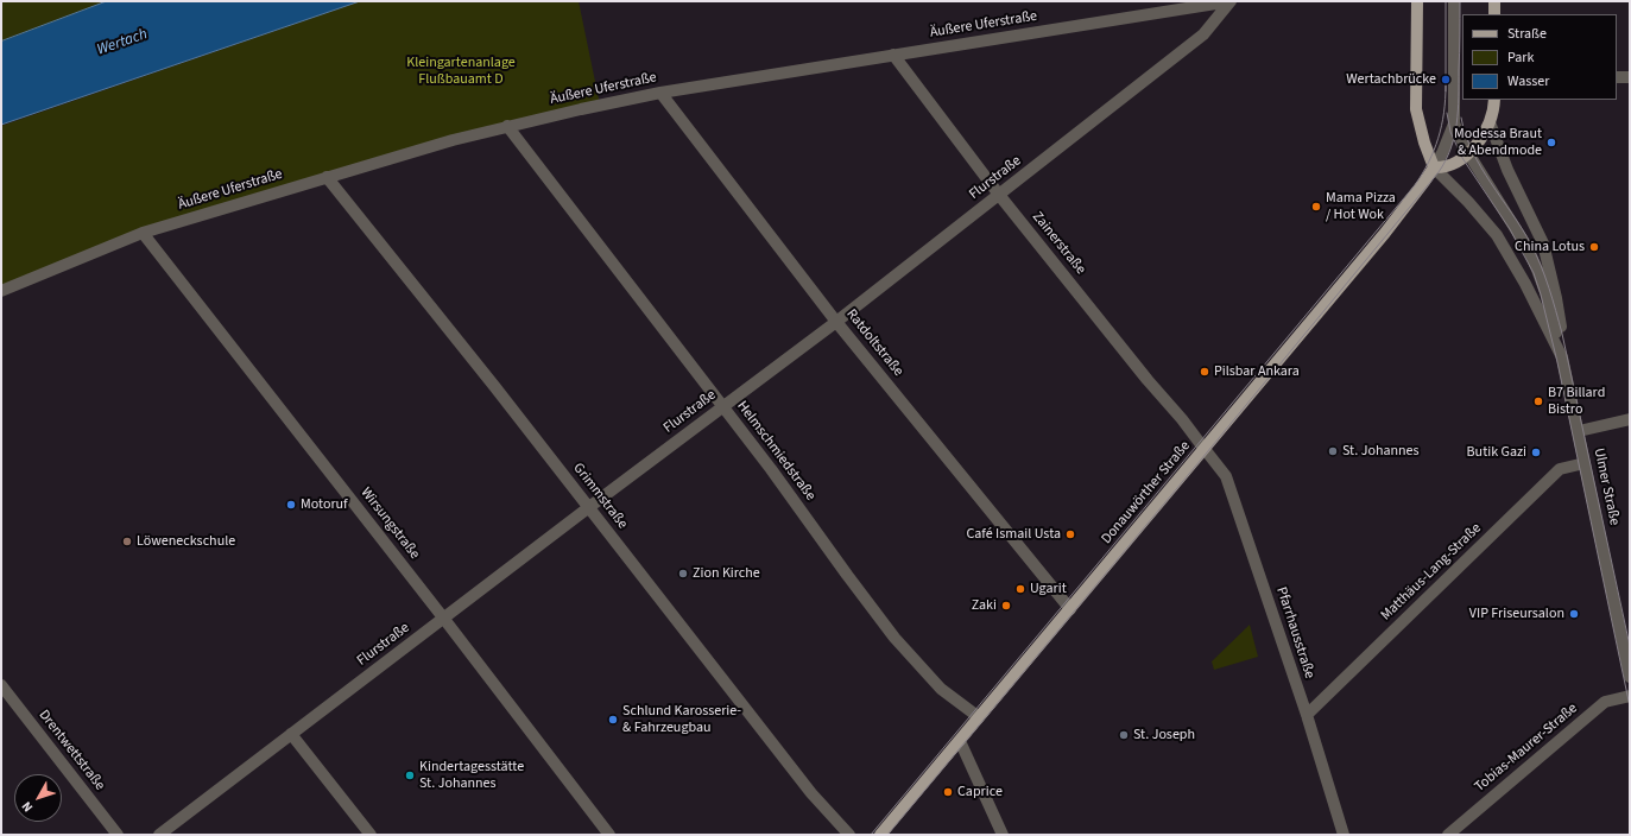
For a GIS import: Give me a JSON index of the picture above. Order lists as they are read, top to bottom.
{
  "streets": {
    "main road": ["Donauwörther Straße"],
    "street": [
      "Äußere Uferstraße",
      "Flurstraße",
      "Zainerstraße",
      "Ratdoltstraße",
      "Helmschmiedstraße",
      "Ulmer Straße",
      "Grimmstraße",
      "Wirsungstraße",
      "Matthäus-Lang-Straße",
      "Pfarrhausstraße",
      "Tobias-Maurer-Straße",
      "Drentwettstraße"
    ]
  },
  "crossings": [
    ["Äußere Uferstraße", "Flurstraße"],
    ["Äußere Uferstraße", "Zainerstraße"],
    ["Äußere Uferstraße", "Ratdoltstraße"],
    ["Äußere Uferstraße", "Helmschmiedstraße"],
    ["Äußere Uferstraße", "Grimmstraße"],
    ["Äußere Uferstraße", "Wirsungstraße"],
    ["Flurstraße", "Zainerstraße"],
    ["Flurstraße", "Ratdoltstraße"],
    ["Flurstraße", "Helmschmiedstraße"],
    ["Flurstraße", "Grimmstraße"],
    ["Flurstraße", "Wirsungstraße"],
    ["Zainerstraße", "Donauwörther Straße"],
    ["Zainerstraße", "Pfarrhausstraße"],
    ["Ratdoltstraße", "Donauwörther Straße"],
    ["Helmschmiedstraße", "Donauwörther Straße"],
    ["Ulmer Straße", "Donauwörther Straße"],
    ["Ulmer Straße", "Matthäus-Lang-Straße"],
    ["Donauwörther Straße", "Pfarrhausstraße"],
    ["Matthäus-Lang-Straße", "Pfarrhausstraße"]
  ],
  "water": ["Wertach"],
  "parks": ["Kleingartenanlage Flußbauamt D"],
  "places": [
    "Wertachbrücke",
    "Modessa Braut & Abendmode",
    "Mama Pizza / Hot Wok",
    "China Lotus",
    "Pilsbar Ankara",
    "B7 Billard Bistro",
    "St. Johannes",
    "Butik Gazi",
    "Motoruf",
    "Café Ismail Usta",
    "Löweneckschule",
    "Zion Kirche",
    "Ugarit",
    "Zaki",
    "VIP Friseursalon",
    "Schlund Karosserie- & Fahrzeugbau",
    "St. Joseph",
    "Kindertagesstätte St. Johannes",
    "Caprice"
  ],
  "legend": ["Straße", "Park", "Wasser"],
  "north": "bottom left"
}
